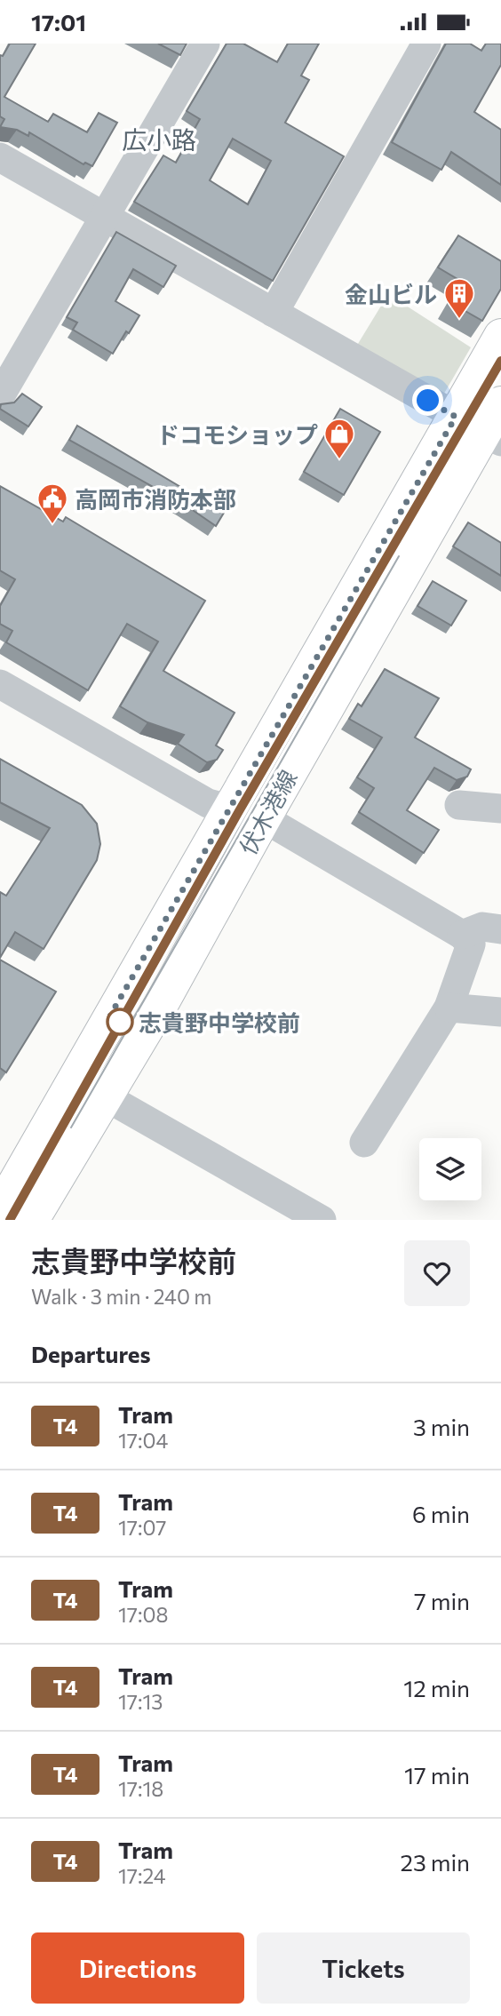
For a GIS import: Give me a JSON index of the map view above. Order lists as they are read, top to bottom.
{
  "streets": {
    "main road": ["伏木港線"]
  },
  "districts": ["広小路"],
  "places": {
    "building": ["金山ビル"],
    "shop": ["ドコモショップ"],
    "public building": ["高岡市消防本部"],
    "other": ["志貴野中学校前"]
  },
  "lines": ["tram line T4"],
  "page": {
    "status": "17:01",
    "heading": [
      ["志貴野中学校前", "Walk · 3 min · 240 m"],
      "Departures"
    ],
    "list": [
      {
        "mark": "T4",
        "name": "Tram",
        "note": "17:04",
        "value": "3 min"
      },
      {
        "mark": "T4",
        "name": "Tram",
        "note": "17:07",
        "value": "6 min"
      },
      {
        "mark": "T4",
        "name": "Tram",
        "note": "17:08",
        "value": "7 min"
      },
      {
        "mark": "T4",
        "name": "Tram",
        "note": "17:13",
        "value": "12 min"
      },
      {
        "mark": "T4",
        "name": "Tram",
        "note": "17:18",
        "value": "17 min"
      },
      {
        "mark": "T4",
        "name": "Tram",
        "note": "17:24",
        "value": "23 min"
      }
    ],
    "buttons": ["Directions", "Tickets"]
  }
}
